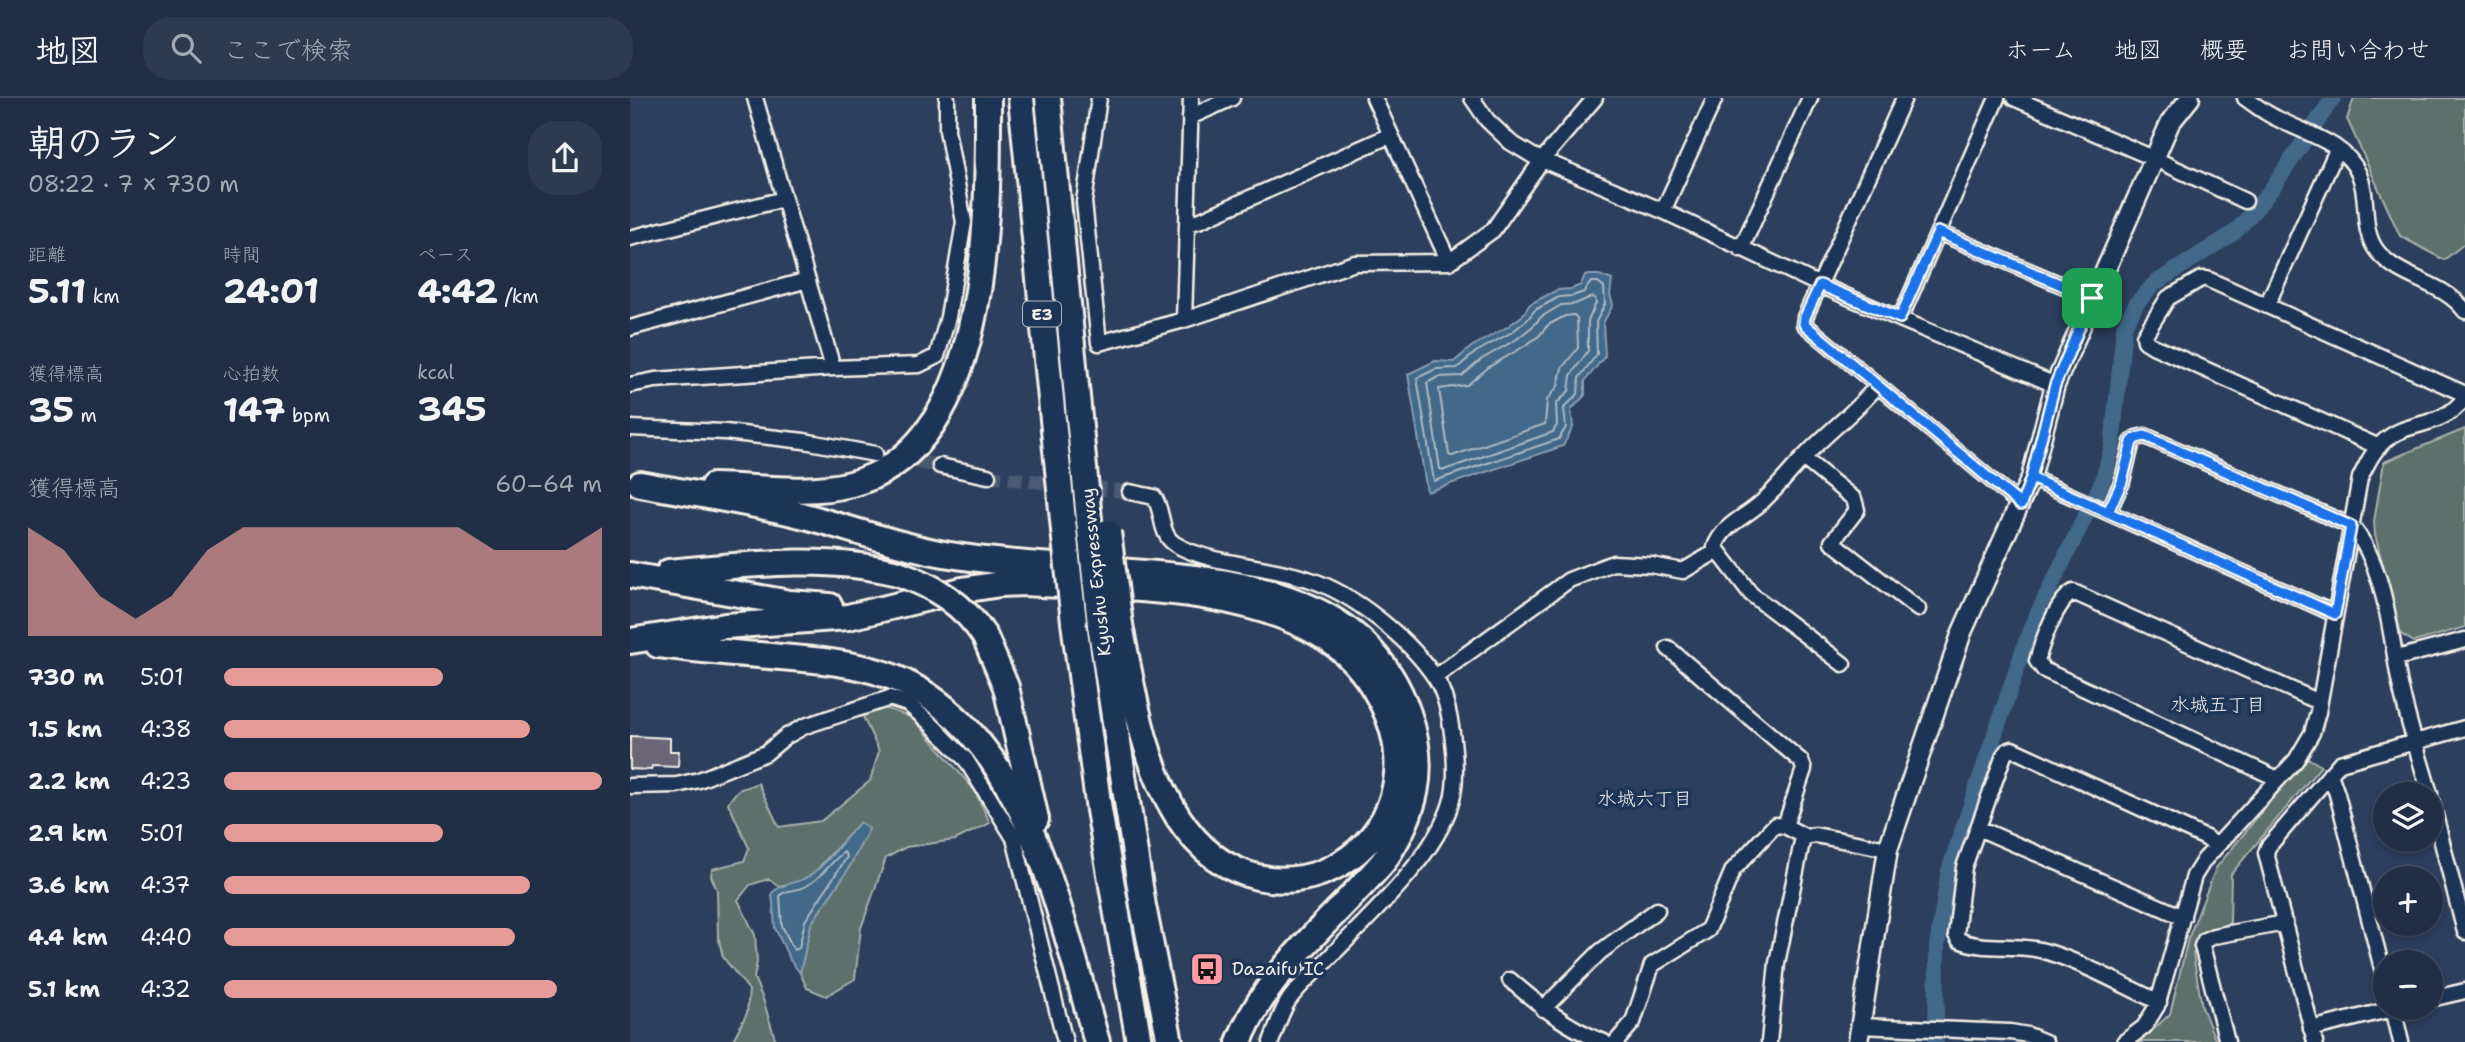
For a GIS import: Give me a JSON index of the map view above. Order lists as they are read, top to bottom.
{
  "streets": {
    "highway": ["E3", "Kyushu Expressway"]
  },
  "districts": ["水城五丁目", "水城六丁目"],
  "places": {
    "bus stop": ["Dazaifu IC"]
  },
  "page": {
    "header": "地図",
    "search": "ここで検索",
    "nav": [
      "ホーム",
      "地図",
      "概要",
      "お問い合わせ"
    ],
    "heading": ["朝のラン", "08:22 · 7 × 730 m"],
    "stats": [
      ["距離", "5.11 km"],
      ["時間", "24:01"],
      ["ペース", "4:42 /km"],
      ["獲得標高", "35 m"],
      ["心拍数", "147 bpm"],
      ["kcal", "345"]
    ],
    "chart": ["獲得標高", "60–64 m"],
    "list": [
      {
        "name": "730 m",
        "note": "5:01"
      },
      {
        "name": "1.5 km",
        "note": "4:38"
      },
      {
        "name": "2.2 km",
        "note": "4:23"
      },
      {
        "name": "2.9 km",
        "note": "5:01"
      },
      {
        "name": "3.6 km",
        "note": "4:37"
      },
      {
        "name": "4.4 km",
        "note": "4:40"
      },
      {
        "name": "5.1 km",
        "note": "4:32"
      }
    ],
    "map_buttons": ["+", "−"]
  }
}
